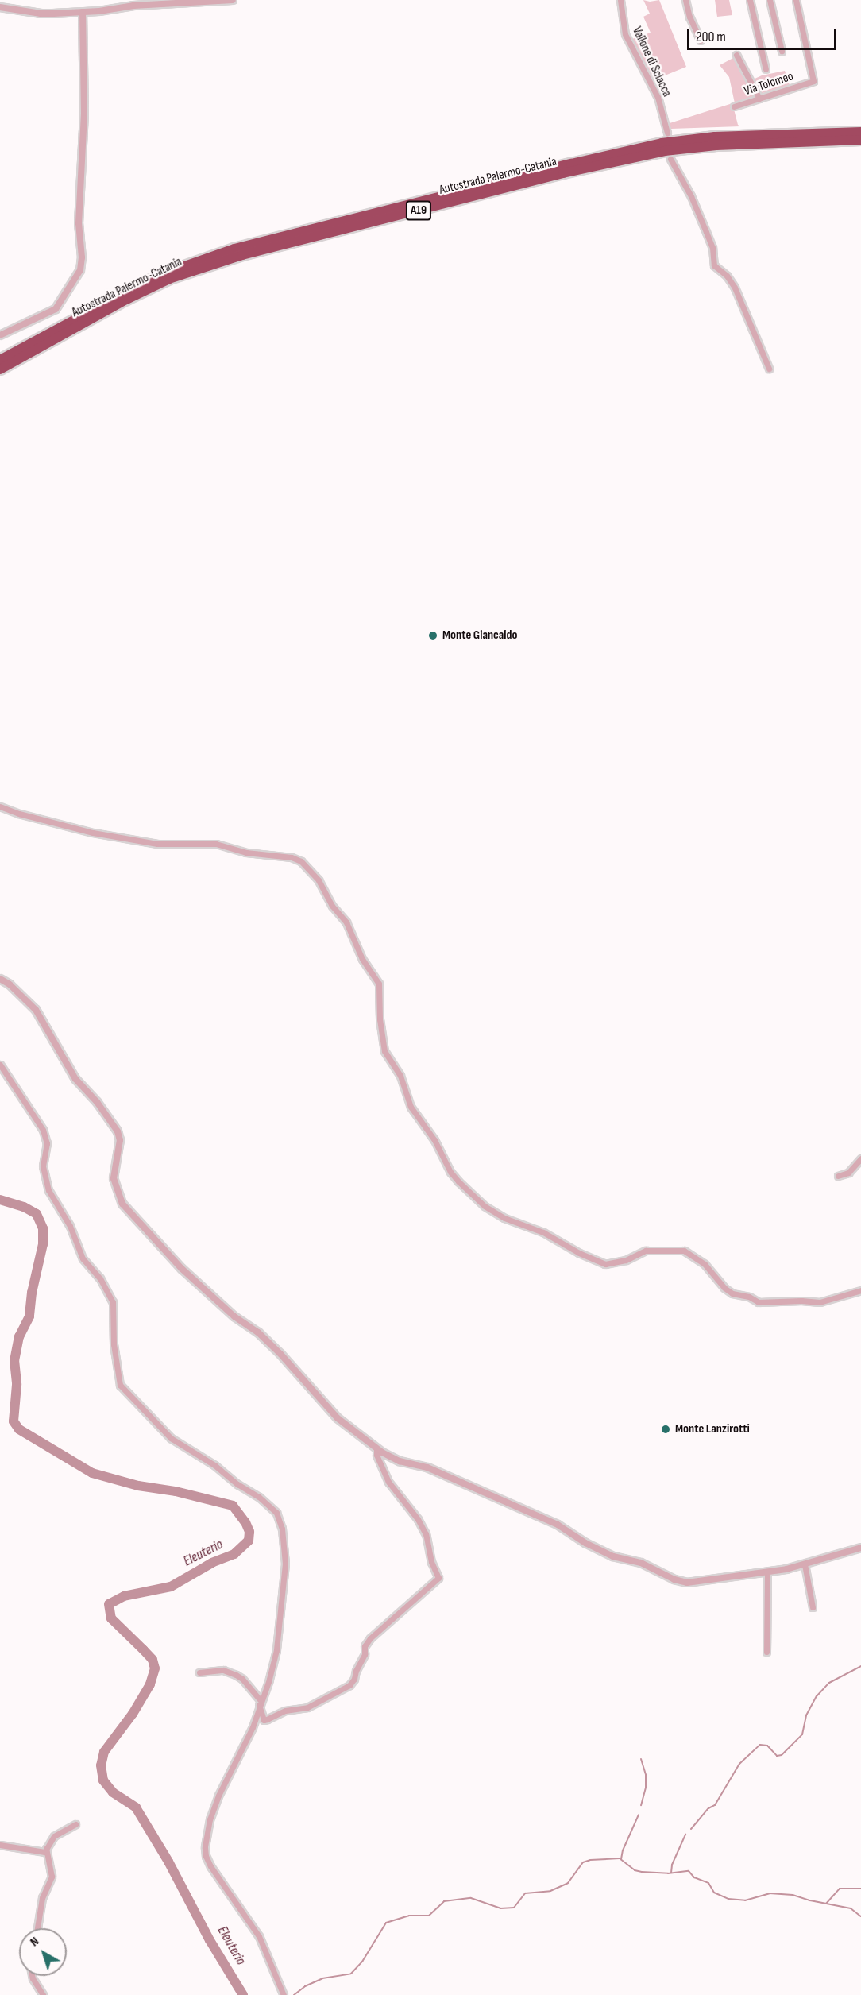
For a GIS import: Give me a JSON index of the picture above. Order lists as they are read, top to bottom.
{
  "streets": {
    "highway": ["Autostrada Palermo-Catania", "A19"],
    "street": ["Vallone di Sciacca", "Via Tolomeo"]
  },
  "water": ["Eleuterio"],
  "places": ["Monte Giancaldo", "Monte Lanzirotti"],
  "scale_bar": "200 m",
  "north": "top left"
}
